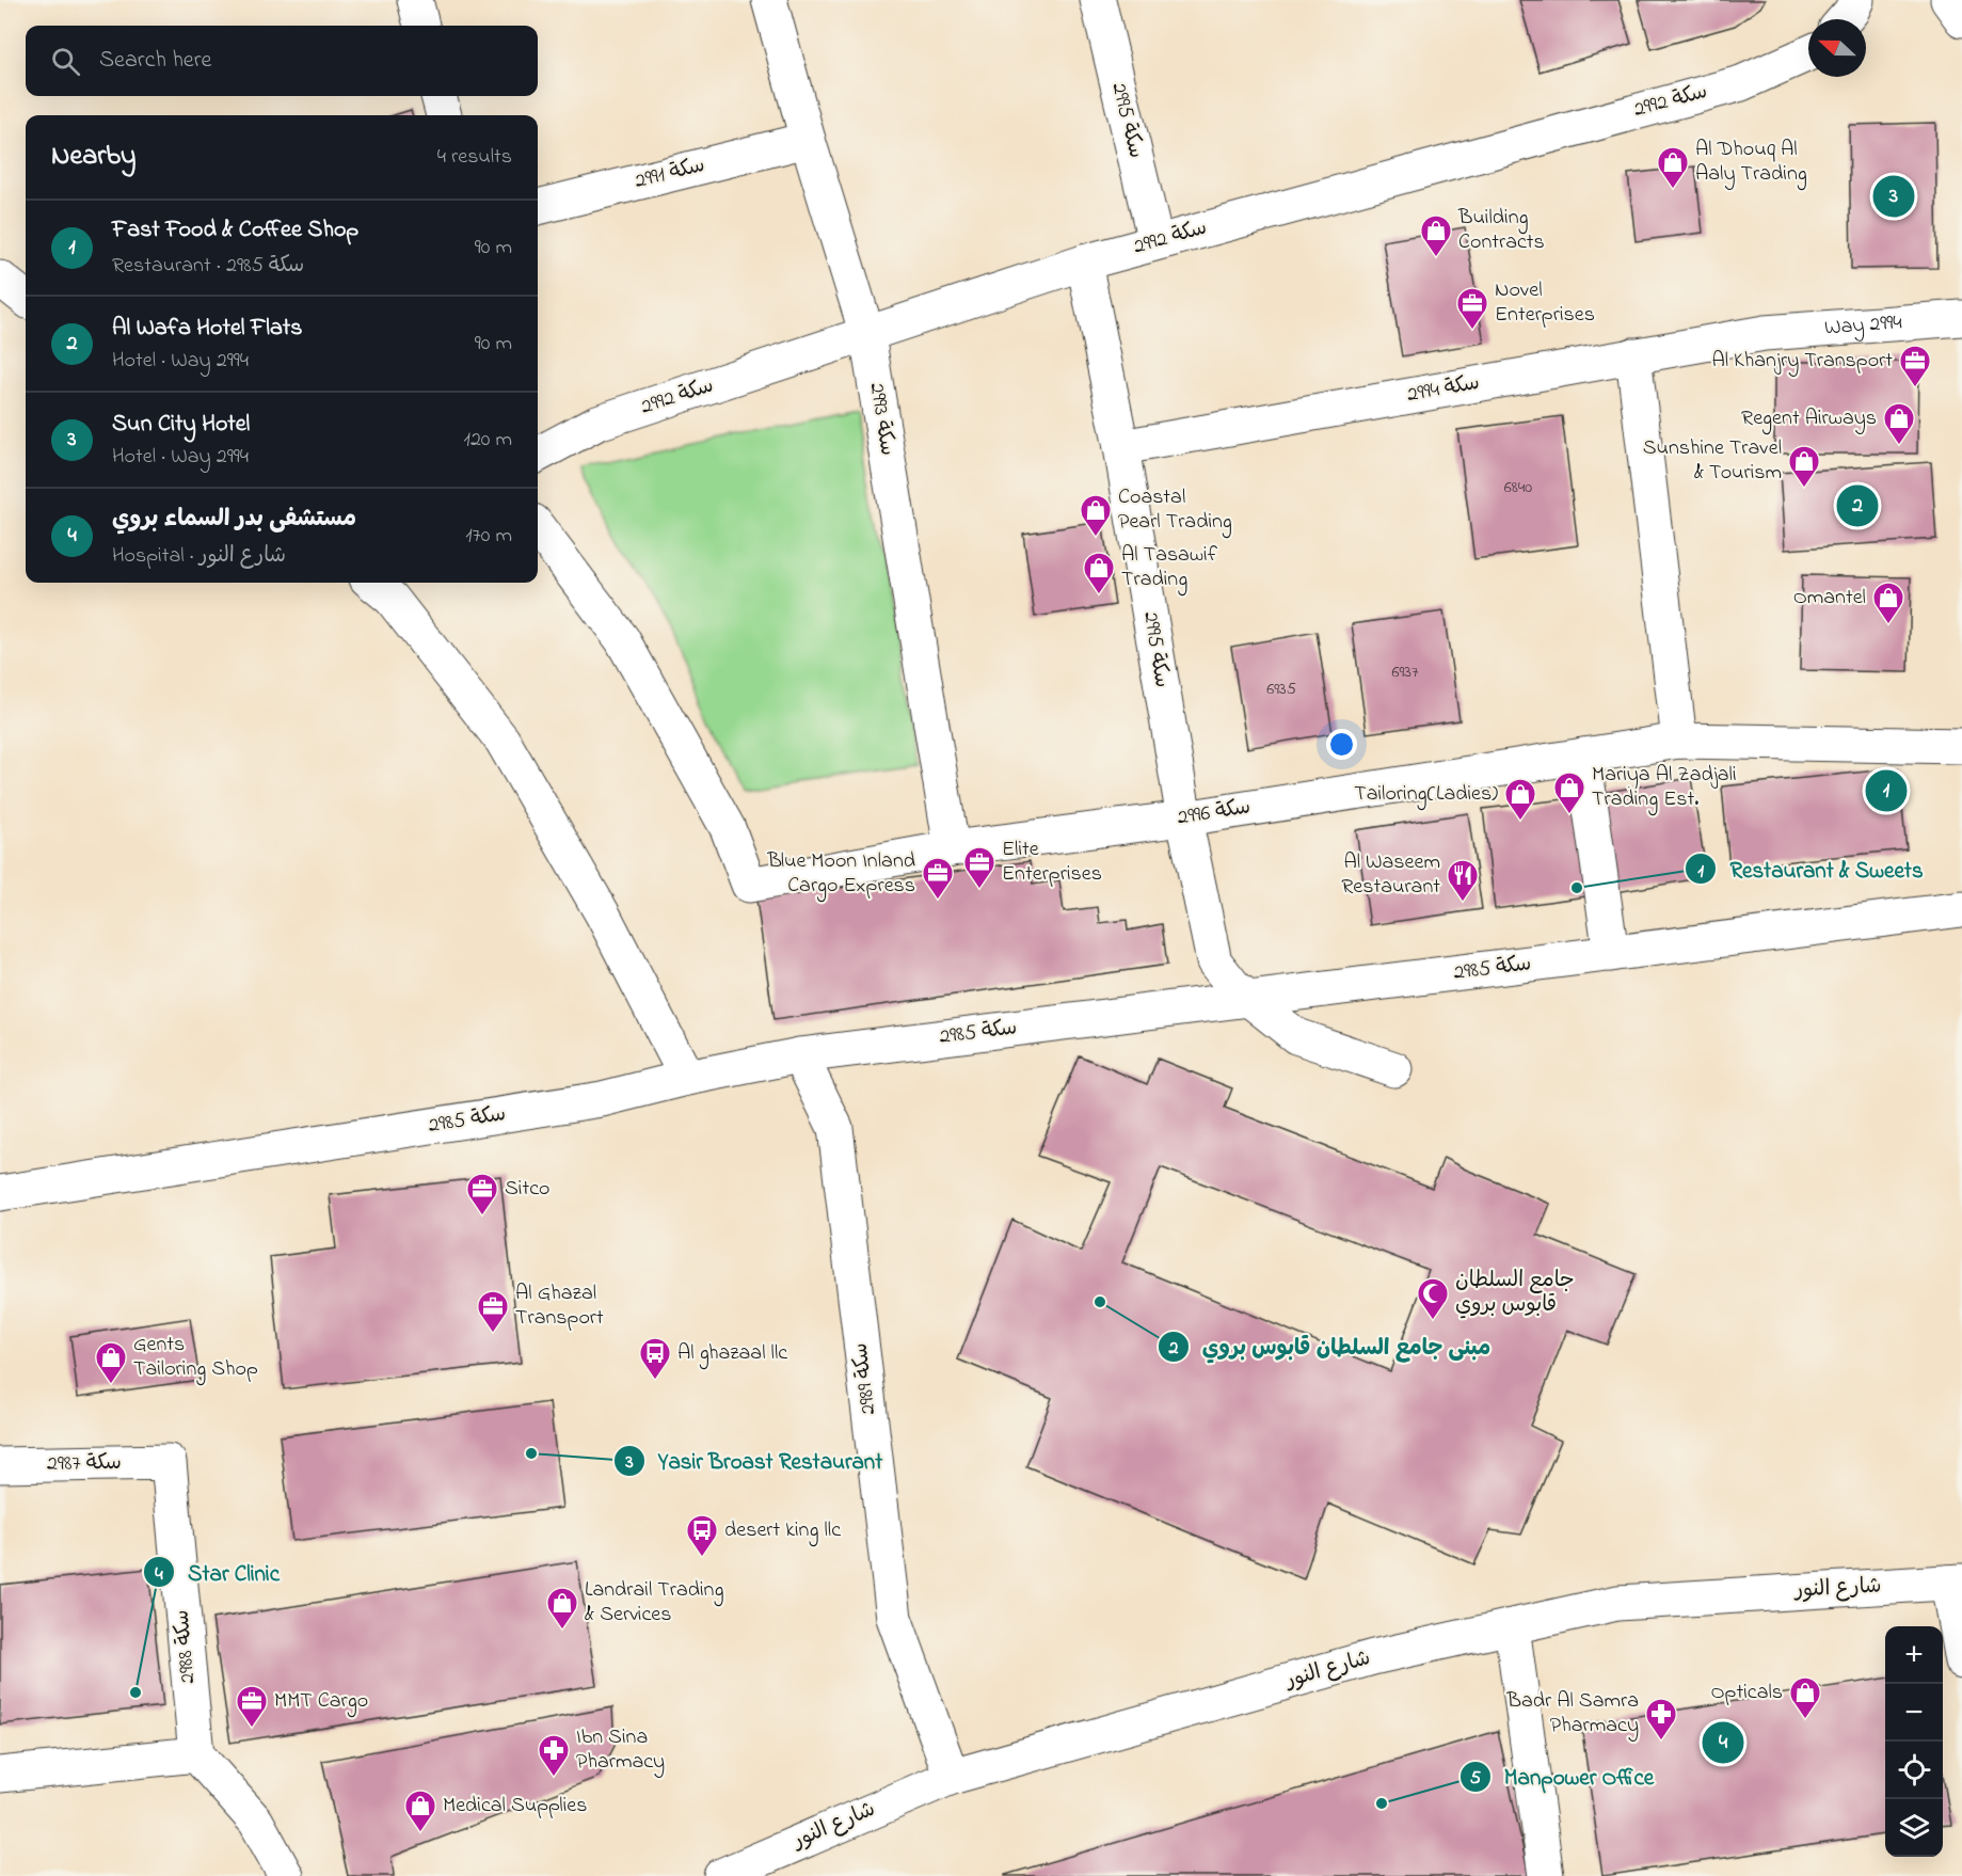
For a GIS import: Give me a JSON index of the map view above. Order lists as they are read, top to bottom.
{
  "streets": {
    "street": [
      "سكة 2992",
      "سكة 2995",
      "سكة 2991",
      "Way 2994",
      "سكة 2994",
      "سكة 2993",
      "سكة 2996",
      "سكة 2985",
      "سكة 2989",
      "سكة 2987",
      "شارع النور",
      "سكة 2988"
    ]
  },
  "crossings": [
    ["سكة 2992", "سكة 2995"],
    ["سكة 2992", "سكة 2993"],
    ["سكة 2995", "سكة 2994"],
    ["سكة 2995", "سكة 2996"],
    ["سكة 2995", "سكة 2985"],
    ["سكة 2991", "سكة 2993"],
    ["Way 2994", "سكة 2994"],
    ["سكة 2993", "سكة 2996"],
    ["سكة 2985", "سكة 2989"],
    ["سكة 2989", "شارع النور"],
    ["سكة 2987", "سكة 2988"]
  ],
  "places": {
    "shop": [
      "Al Dhouq Al Aaly Trading",
      "Building Contracts",
      "Regent Airways",
      "Sunshine Travel & Tourism",
      "Coastal Pearl Trading",
      "Al Tasawif Trading",
      "Omantel",
      "Mariya Al Zadjali Trading Est.",
      "Tailoring(Ladies)",
      "Gents Tailoring Shop",
      "Landrail Trading & Services",
      "Opticals",
      "Medical Supplies"
    ],
    "office": [
      "Novel Enterprises",
      "Al Khanjry Transport",
      "Elite Enterprises",
      "Blue Moon Inland Cargo Express",
      "Sitco",
      "Al Ghazal Transport",
      "MMT Cargo"
    ],
    "other": [
      "Restaurant & Sweets",
      "مبنى جامع السلطان قابوس بروي",
      "Yasir Broast Restaurant",
      "Star Clinic",
      "Manpower Office"
    ],
    "restaurant": ["Al Waseem Restaurant"],
    "mosque": ["جامع السلطان قابوس بروي"],
    "bus stop": ["Al ghazaal llc", "desert king llc"],
    "pharmacy": ["Badr Al Samra Pharmacy", "Ibn Sina Pharmacy"]
  },
  "house_numbers": ["6840", "6937", "6935"],
  "north": "left",
  "page": {
    "search": "Search here",
    "heading": ["Nearby", "4 results"],
    "pins": [
      "3",
      "2",
      "1",
      "4"
    ],
    "list": [
      {
        "mark": "1",
        "name": "Fast Food & Coffee Shop",
        "note": "Restaurant · سكة 2985",
        "value": "90 m"
      },
      {
        "mark": "2",
        "name": "Al Wafa Hotel Flats",
        "note": "Hotel · Way 2994",
        "value": "90 m"
      },
      {
        "mark": "3",
        "name": "Sun City Hotel",
        "note": "Hotel · Way 2994",
        "value": "120 m"
      },
      {
        "mark": "4",
        "name": "مستشفى بدر السماء بروي",
        "note": "Hospital · شارع النور",
        "value": "170 m"
      }
    ],
    "map_buttons": ["+", "−"]
  }
}
